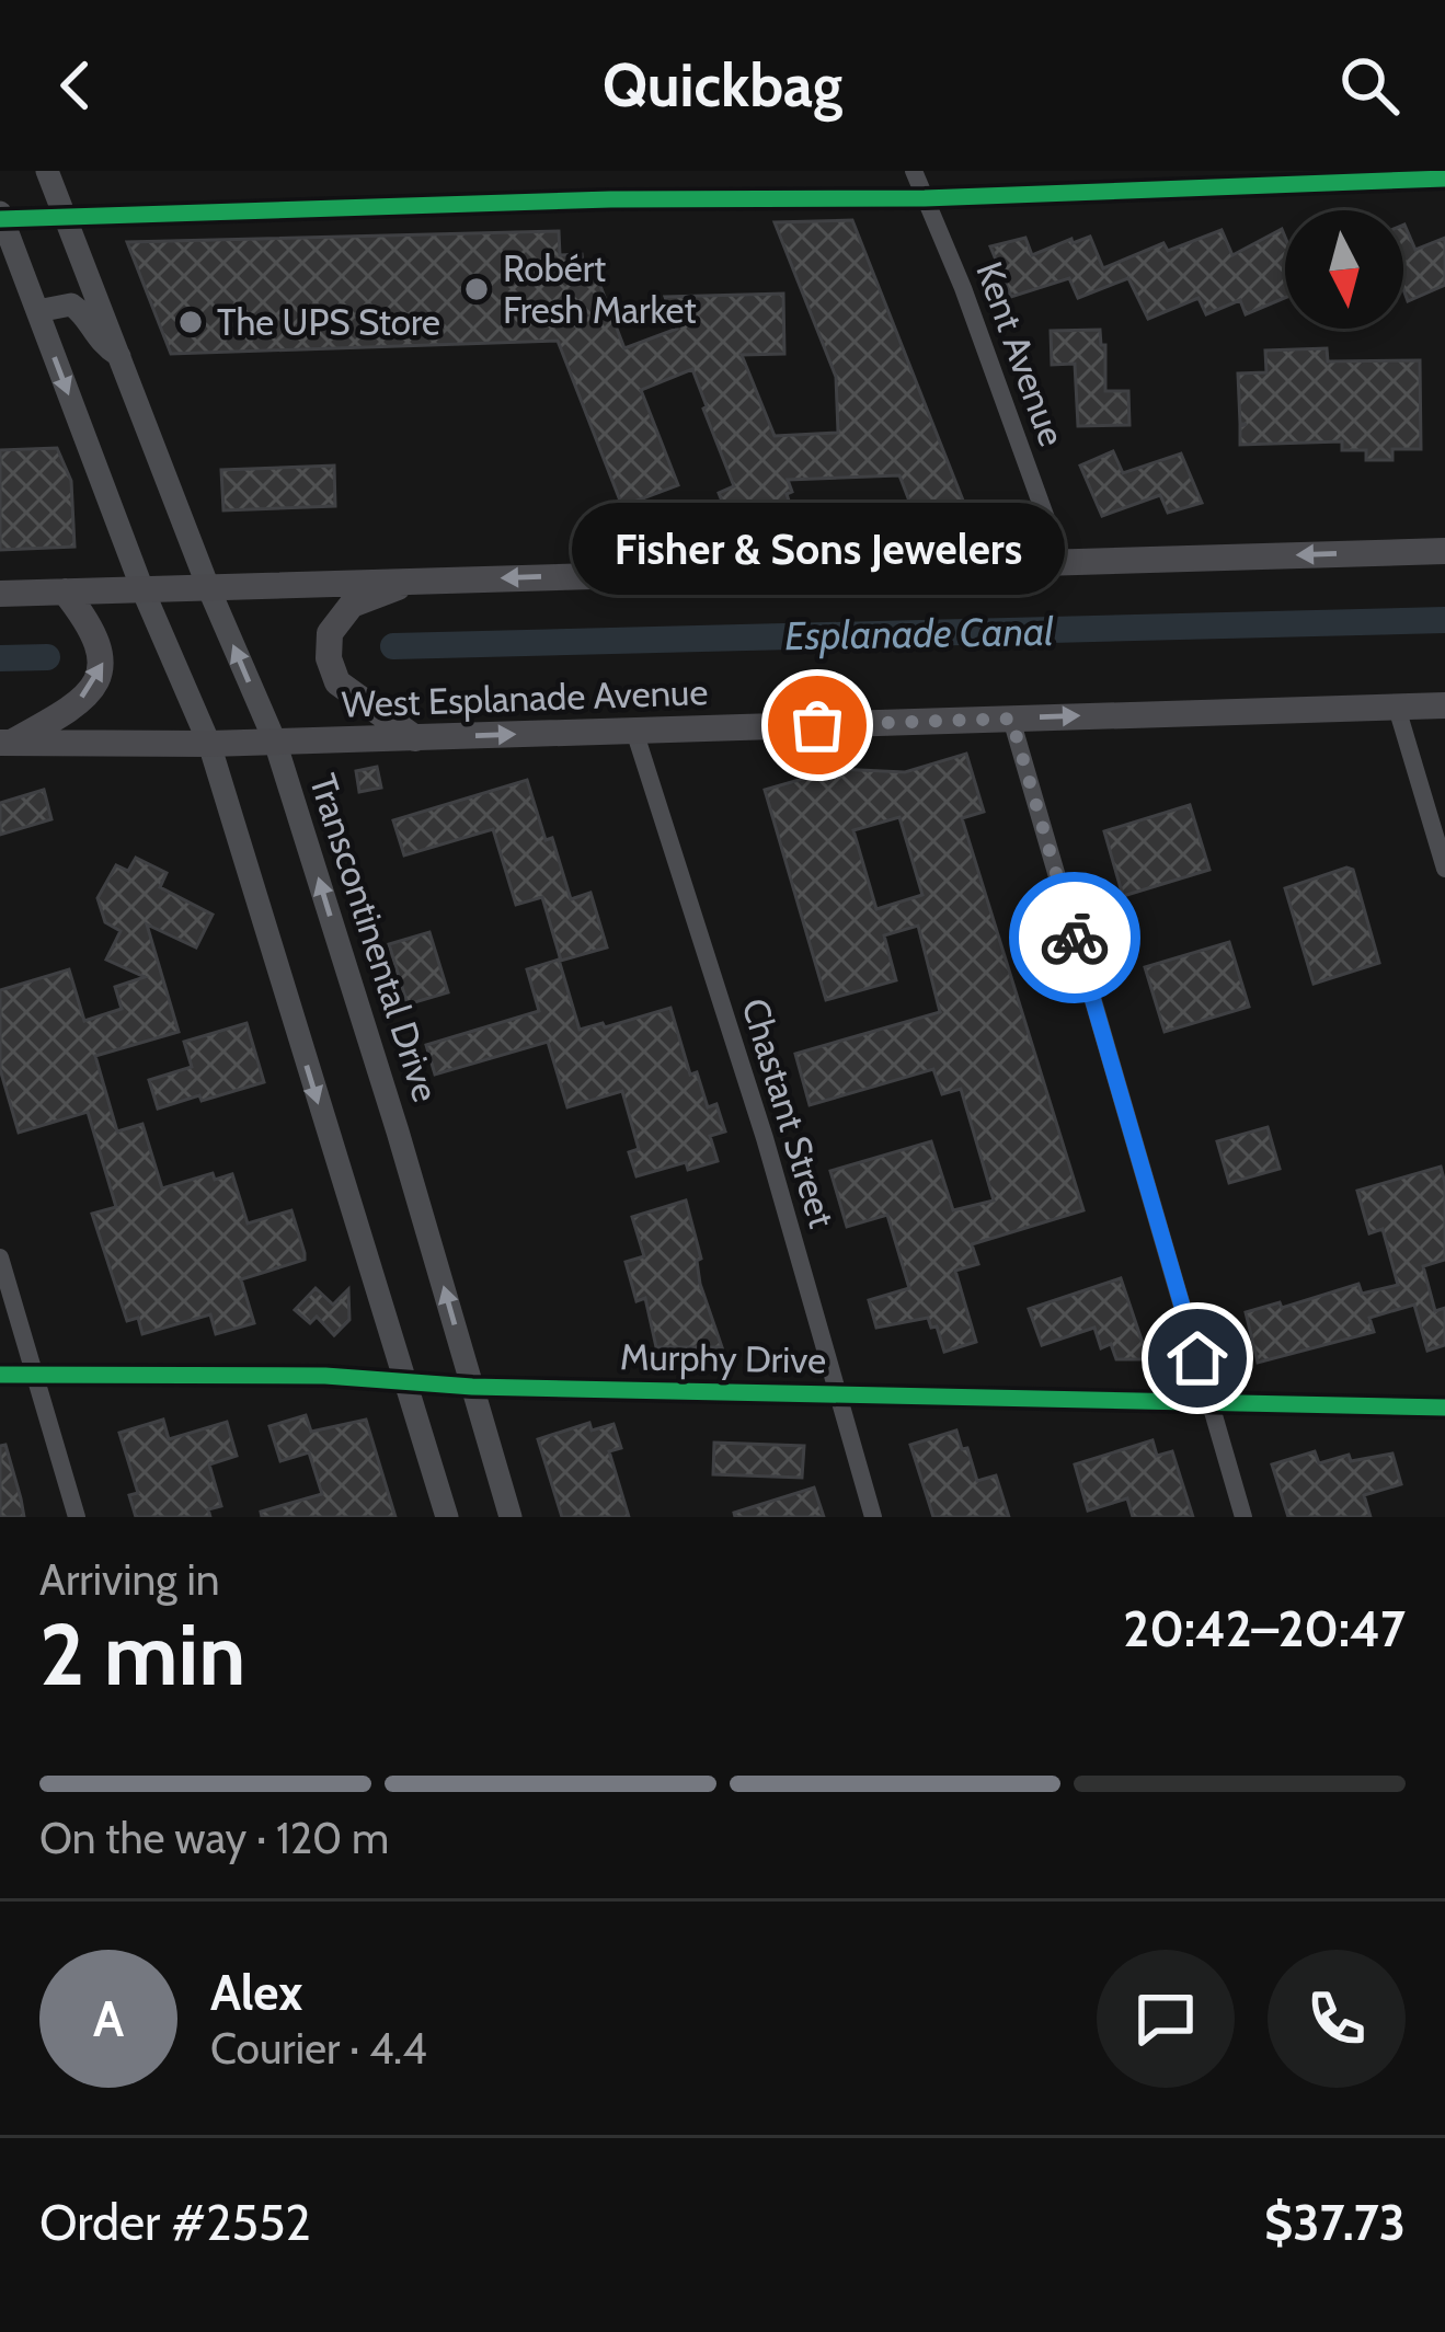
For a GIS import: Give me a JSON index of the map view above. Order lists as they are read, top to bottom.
{
  "streets": {
    "main road": ["West Esplanade Avenue"],
    "street": [
      "Kent Avenue",
      "Transcontinental Drive",
      "Chastant Street",
      "Murphy Drive"
    ]
  },
  "crossings": [
    ["West Esplanade Avenue", "Transcontinental Drive"],
    ["West Esplanade Avenue", "Chastant Street"],
    ["Transcontinental Drive", "Murphy Drive"],
    ["Chastant Street", "Murphy Drive"]
  ],
  "water": ["Esplanade Canal"],
  "places": ["Robért Fresh Market", "The UPS Store", "Fisher & Sons Jewelers"],
  "north": "bottom",
  "page": {
    "header": "Quickbag",
    "bubble": "Fisher & Sons Jewelers",
    "heading": ["2 min", "Arriving in", "20:42–20:47"],
    "panel": [
      "Alex",
      "Courier · 4.4",
      "Order #2552",
      "$37.73"
    ],
    "bar": "On the way · 120 m",
    "round": "A"
  }
}
